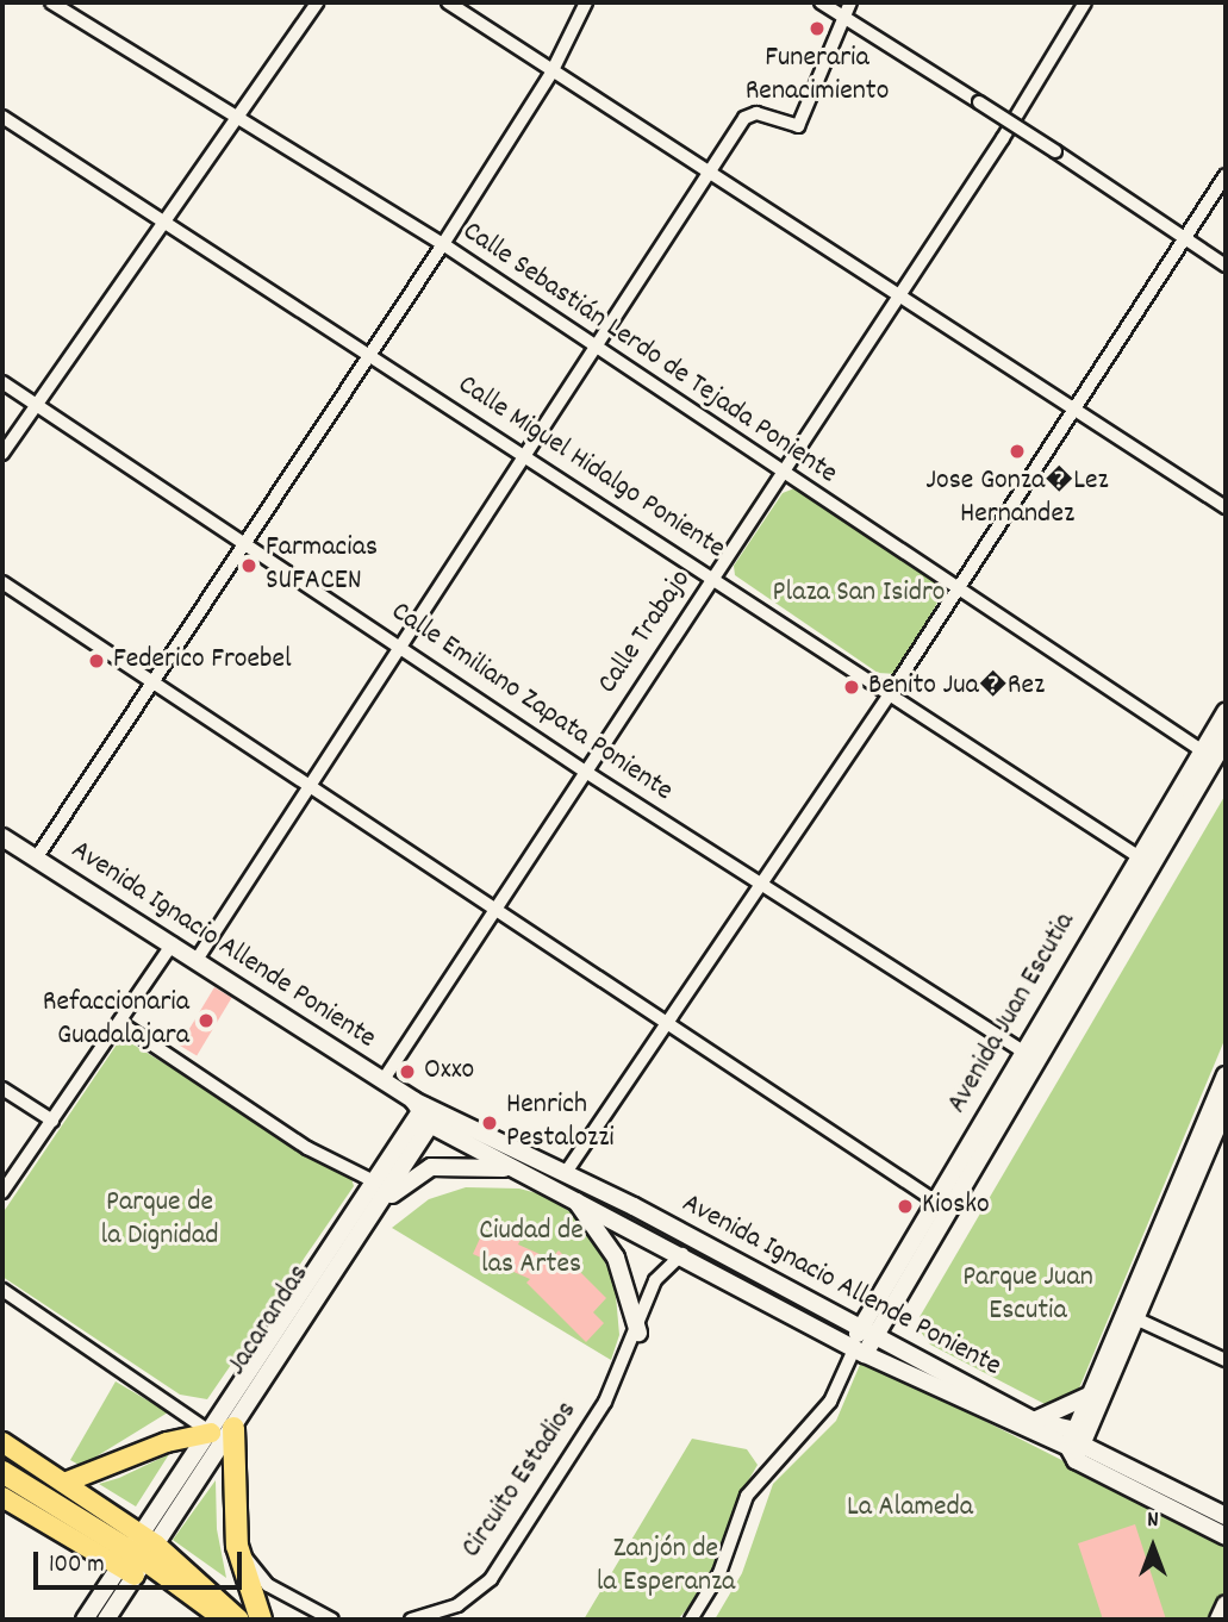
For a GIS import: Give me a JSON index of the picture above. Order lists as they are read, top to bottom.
{
  "streets": {
    "main road": ["Avenida Ignacio Allende Poniente", "Avenida Juan Escutia", "Jacarandas"],
    "street": [
      "Calle Sebastián Lerdo de Tejada Poniente",
      "Calle Miguel Hidalgo Poniente",
      "Calle Trabajo",
      "Calle Emiliano Zapata Poniente",
      "Circuito Estadios"
    ]
  },
  "crossings": [
    ["Calle Sebastián Lerdo de Tejada Poniente", "Calle Trabajo"],
    ["Calle Sebastián Lerdo de Tejada Poniente", "Avenida Juan Escutia"],
    ["Calle Miguel Hidalgo Poniente", "Calle Trabajo"],
    ["Calle Miguel Hidalgo Poniente", "Avenida Juan Escutia"],
    ["Calle Trabajo", "Calle Emiliano Zapata Poniente"],
    ["Calle Trabajo", "Avenida Ignacio Allende Poniente"],
    ["Calle Emiliano Zapata Poniente", "Avenida Juan Escutia"],
    ["Avenida Ignacio Allende Poniente", "Avenida Juan Escutia"],
    ["Avenida Ignacio Allende Poniente", "Jacarandas"],
    ["Avenida Ignacio Allende Poniente", "Circuito Estadios"]
  ],
  "parks": [
    "Plaza San Isidro",
    "Parque de la Dignidad",
    "Ciudad de las Artes",
    "Parque Juan Escutia",
    "La Alameda",
    "Zanjón de la Esperanza"
  ],
  "places": [
    "Funeraria Renacimiento",
    "Jose Gonza�Lez Hernandez",
    "Farmacias SUFACEN",
    "Federico Froebel",
    "Benito Jua�Rez",
    "Refaccionaria Guadalajara",
    "Oxxo",
    "Henrich Pestalozzi",
    "Kiosko"
  ],
  "scale_bar": "100 m",
  "north": "top"
}
